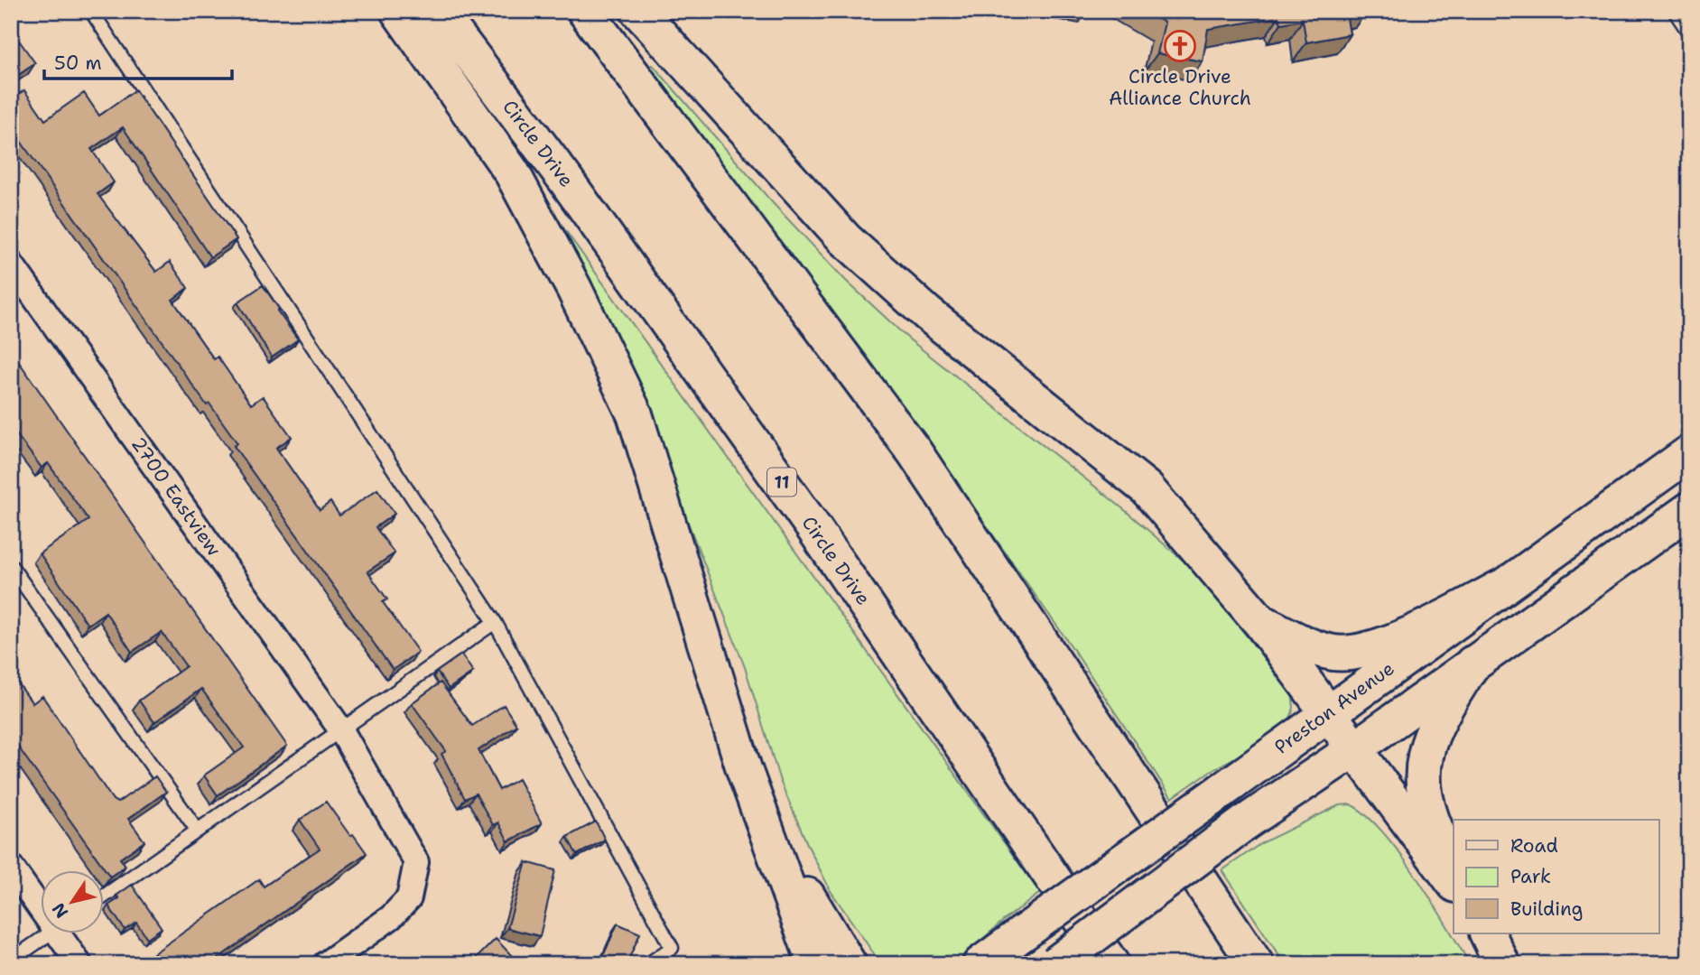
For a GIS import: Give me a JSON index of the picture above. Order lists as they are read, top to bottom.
{
  "streets": {
    "main road": ["Circle Drive", "11", "Preston Avenue"],
    "street": ["2700 Eastview"]
  },
  "places": {
    "church": ["Circle Drive Alliance Church"]
  },
  "legend": ["Road", "Park", "Building"],
  "scale_bar": "50 m",
  "north": "bottom left"
}
